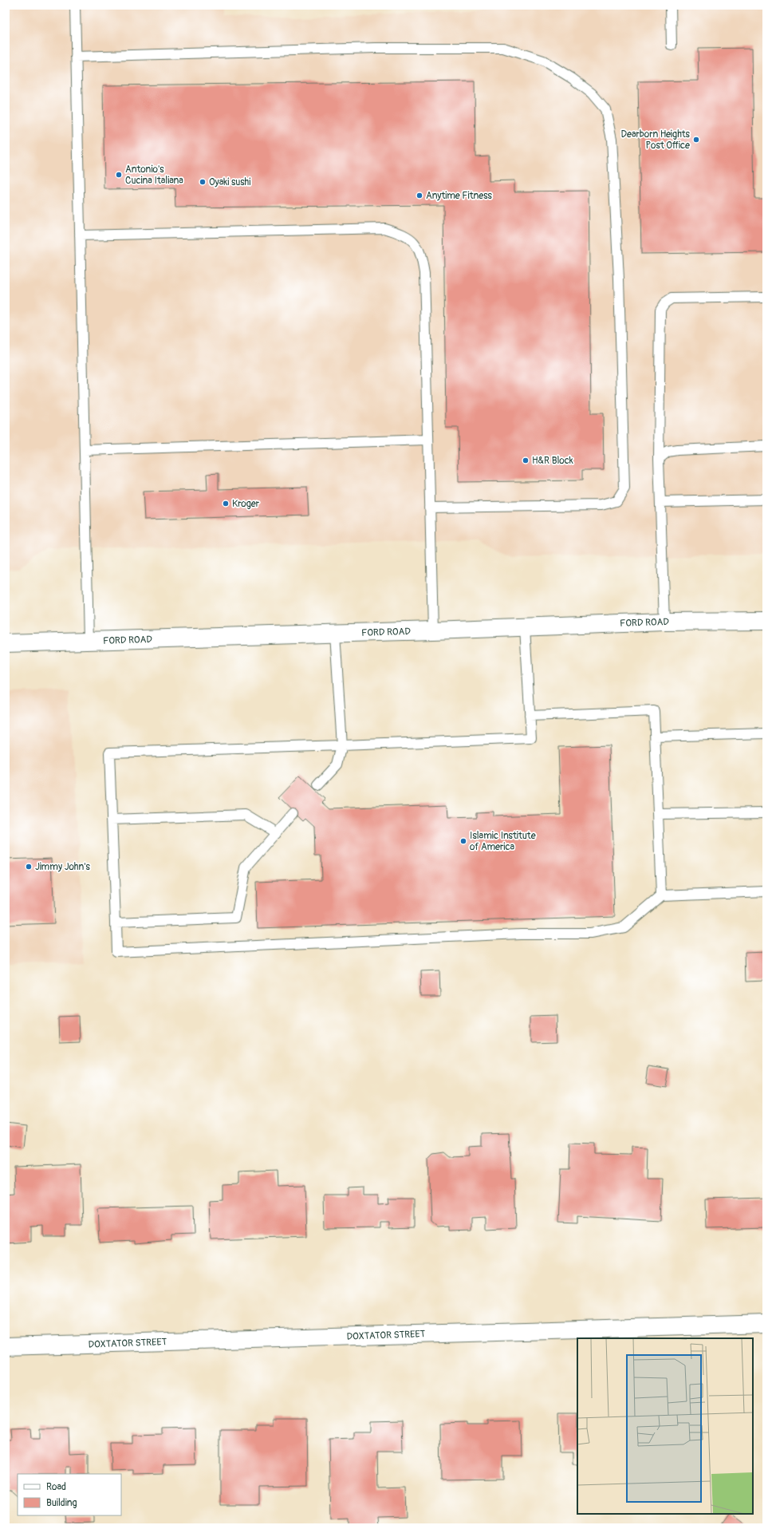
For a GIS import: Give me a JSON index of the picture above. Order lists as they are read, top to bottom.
{
  "streets": {
    "main road": ["FORD ROAD", "DOXTATOR STREET"]
  },
  "places": [
    "Dearborn Heights Post Office",
    "Antonio's Cucina Italiana",
    "Oyaki sushi",
    "Anytime Fitness",
    "H&R Block",
    "Kroger",
    "Islamic Institute of America",
    "Jimmy John's"
  ],
  "legend": ["Road", "Building"]
}
